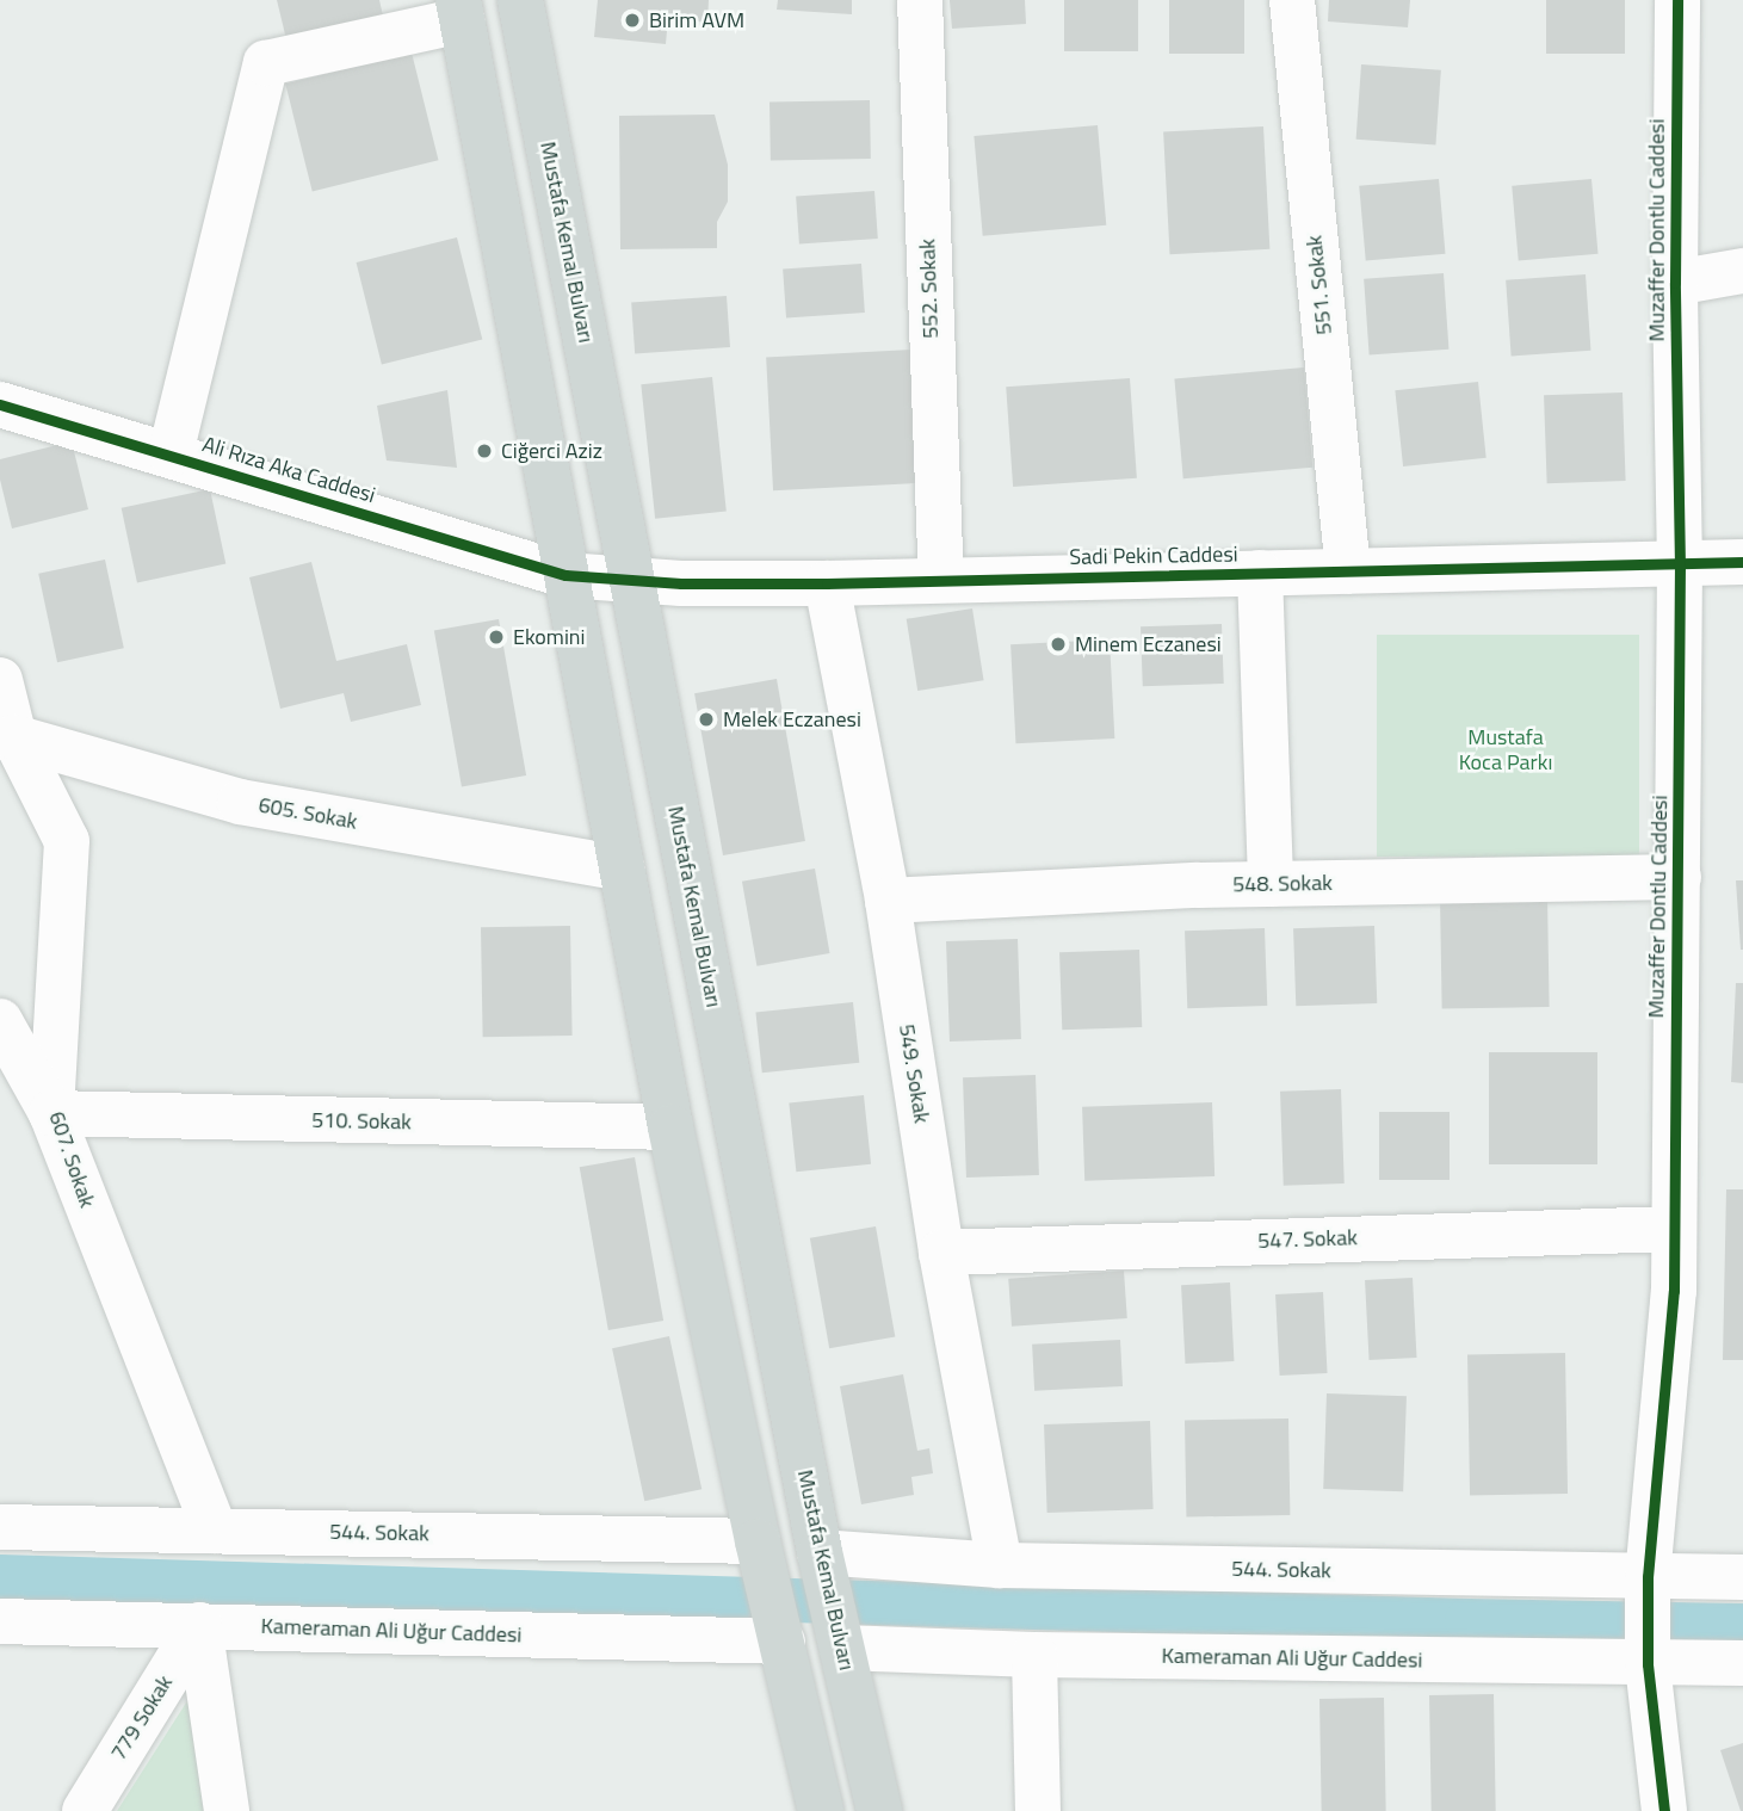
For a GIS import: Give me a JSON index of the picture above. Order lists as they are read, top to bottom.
{
  "streets": {
    "main road": ["Mustafa Kemal Bulvarı"],
    "street": [
      "Muzaffer Dontlu Caddesi",
      "551. Sokak",
      "552. Sokak",
      "Ali Rıza Aka Caddesi",
      "Sadi Pekin Caddesi",
      "605. Sokak",
      "548. Sokak",
      "549. Sokak",
      "510. Sokak",
      "607. Sokak",
      "547. Sokak",
      "544. Sokak",
      "Kameraman Ali Uğur Caddesi",
      "779 Sokak"
    ]
  },
  "crossings": [
    ["Muzaffer Dontlu Caddesi", "Sadi Pekin Caddesi"],
    ["Muzaffer Dontlu Caddesi", "548. Sokak"],
    ["Muzaffer Dontlu Caddesi", "547. Sokak"],
    ["Muzaffer Dontlu Caddesi", "544. Sokak"],
    ["Muzaffer Dontlu Caddesi", "Kameraman Ali Uğur Caddesi"],
    ["Mustafa Kemal Bulvarı", "Sadi Pekin Caddesi"],
    ["Mustafa Kemal Bulvarı", "544. Sokak"],
    ["Mustafa Kemal Bulvarı", "Kameraman Ali Uğur Caddesi"],
    ["551. Sokak", "Sadi Pekin Caddesi"],
    ["552. Sokak", "Sadi Pekin Caddesi"],
    ["Ali Rıza Aka Caddesi", "Sadi Pekin Caddesi"],
    ["Sadi Pekin Caddesi", "549. Sokak"],
    ["605. Sokak", "607. Sokak"],
    ["548. Sokak", "549. Sokak"],
    ["549. Sokak", "547. Sokak"],
    ["549. Sokak", "544. Sokak"],
    ["510. Sokak", "607. Sokak"],
    ["607. Sokak", "544. Sokak"],
    ["Kameraman Ali Uğur Caddesi", "779 Sokak"]
  ],
  "parks": ["Mustafa Koca Parkı"],
  "places": [
    "Birim AVM",
    "Ciğerci Aziz",
    "Ekomini",
    "Minem Eczanesi",
    "Melek Eczanesi"
  ]
}
